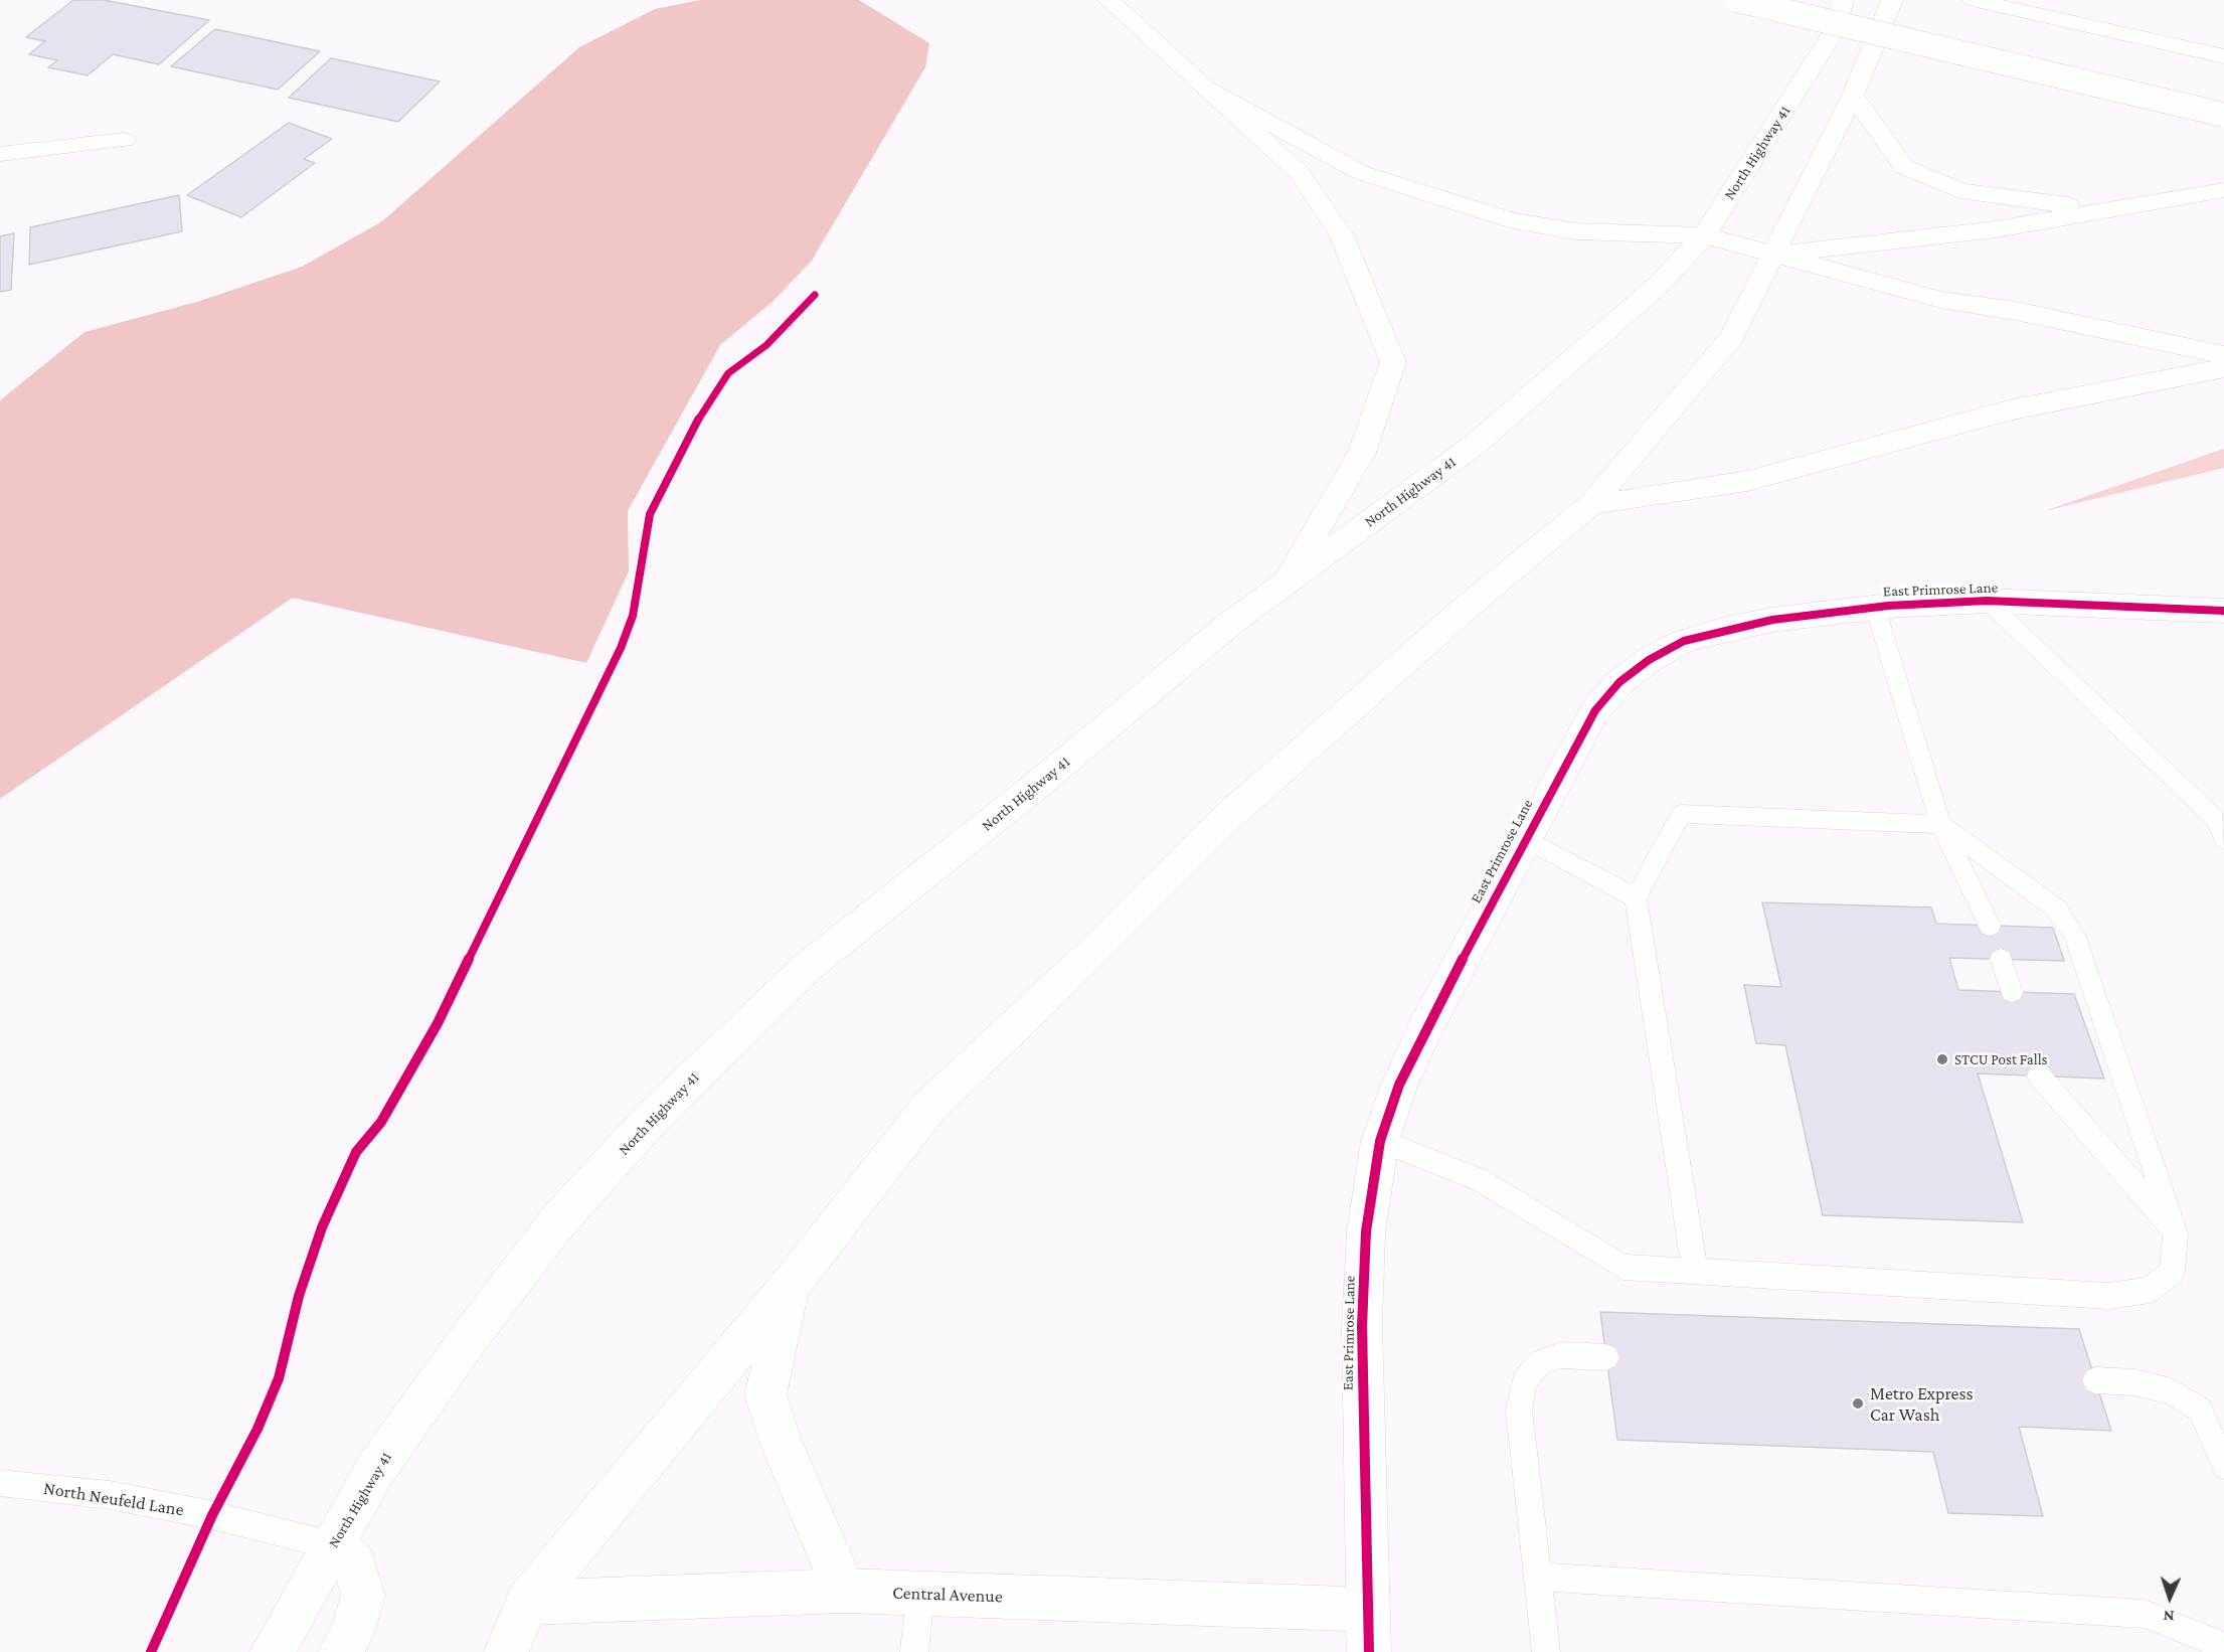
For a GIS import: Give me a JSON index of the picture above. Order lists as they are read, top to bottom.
{
  "streets": {
    "main road": ["North Highway 41", "East Primrose Lane", "Central Avenue"],
    "lane": ["North Neufeld Lane"]
  },
  "crossings": [
    ["North Highway 41", "North Neufeld Lane"],
    ["East Primrose Lane", "Central Avenue"]
  ],
  "places": ["STCU Post Falls", "Metro Express Car Wash"],
  "north": "bottom"
}
